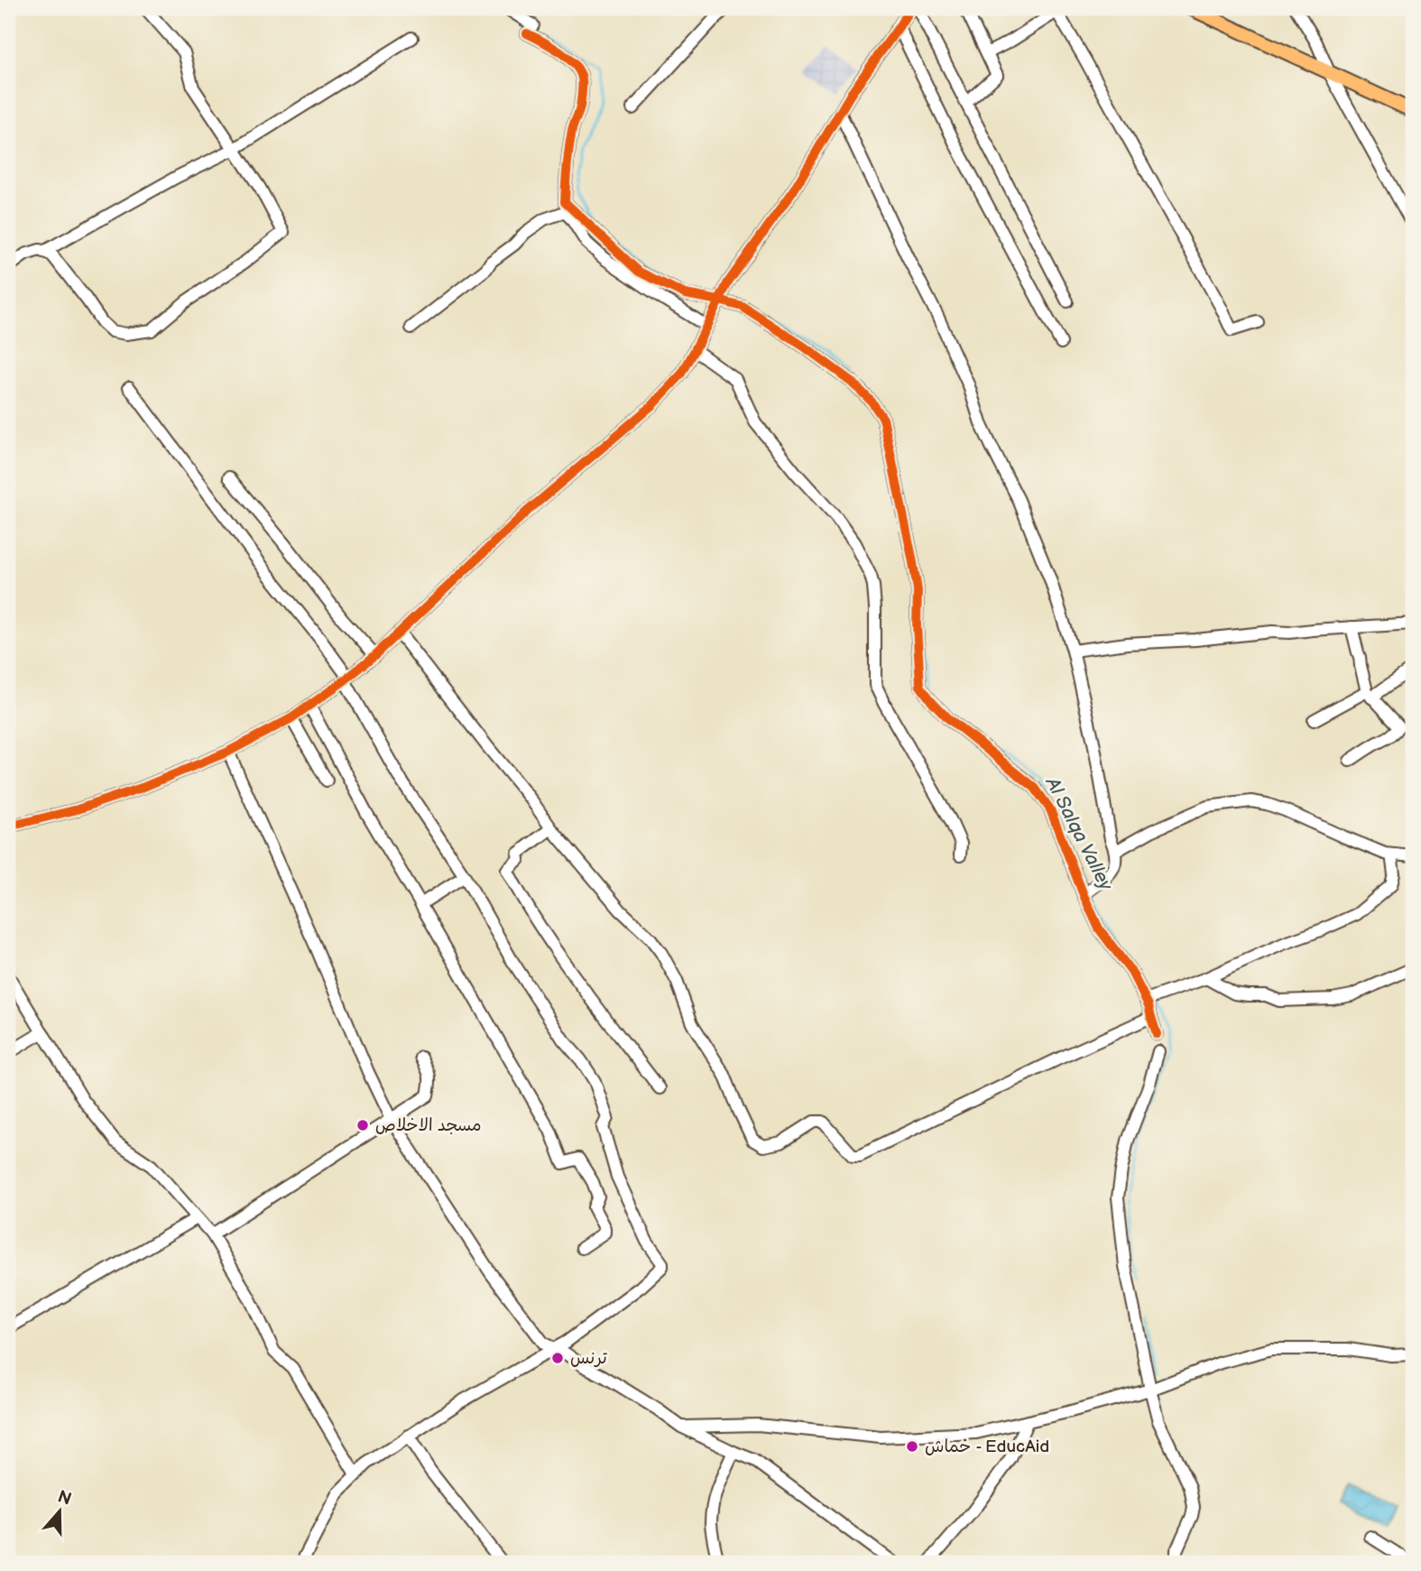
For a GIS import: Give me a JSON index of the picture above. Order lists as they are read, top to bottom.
{
  "water": ["Al Salqa Valley"],
  "places": ["مسجد الاخلاص", "ترنس", "خماش - EducAid"],
  "north": "top"
}
